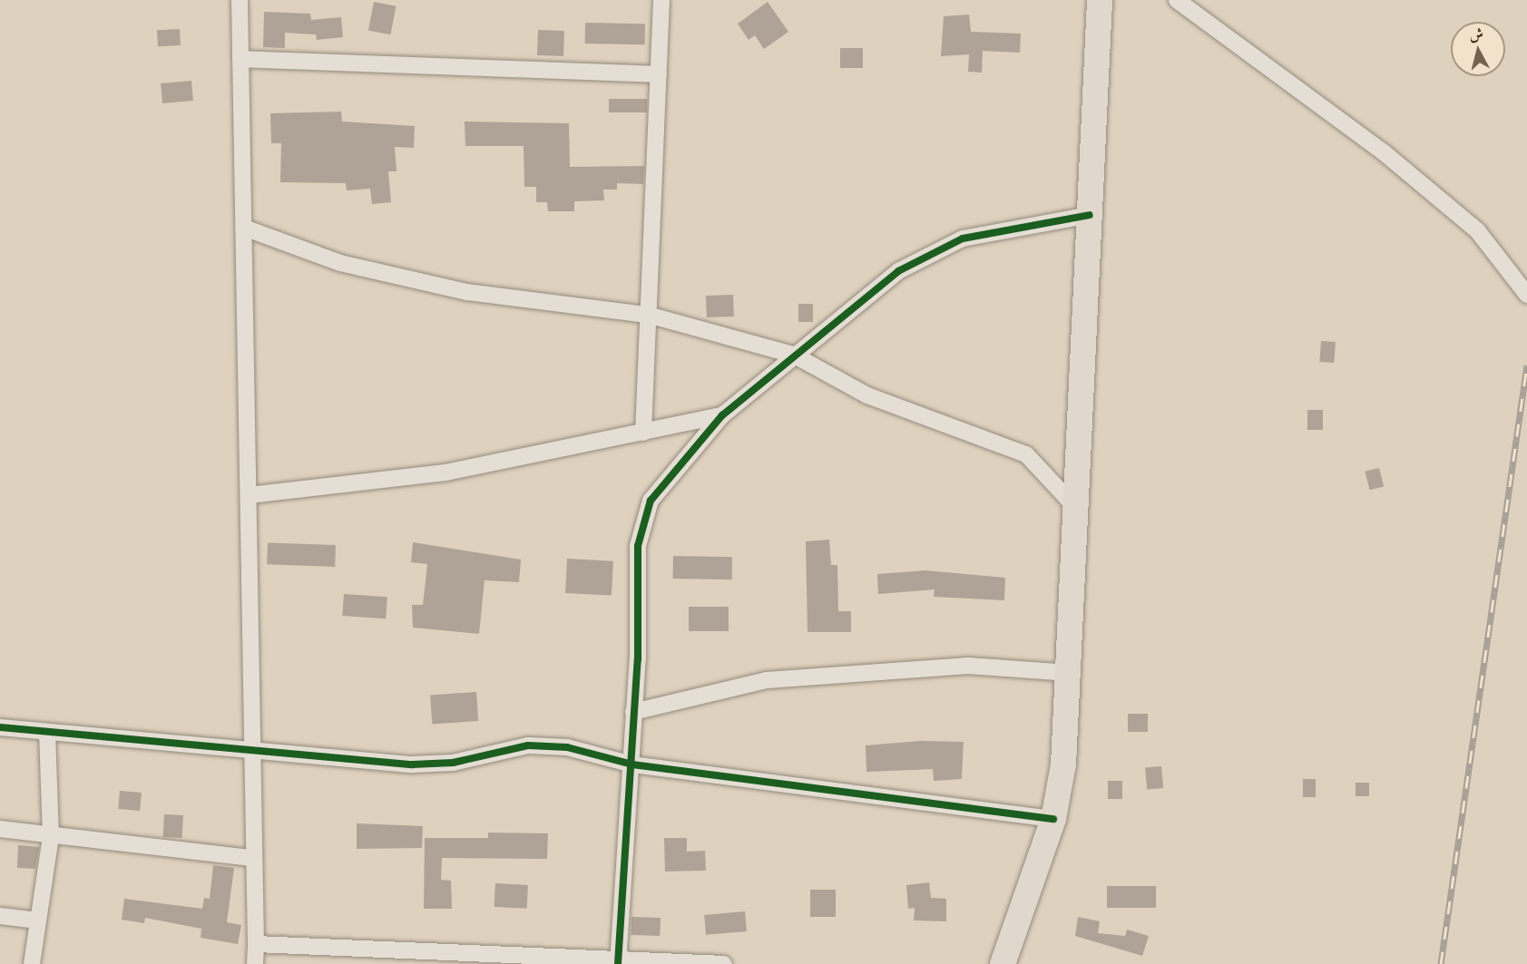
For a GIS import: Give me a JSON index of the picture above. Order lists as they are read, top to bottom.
{
  "north": "top"
}
